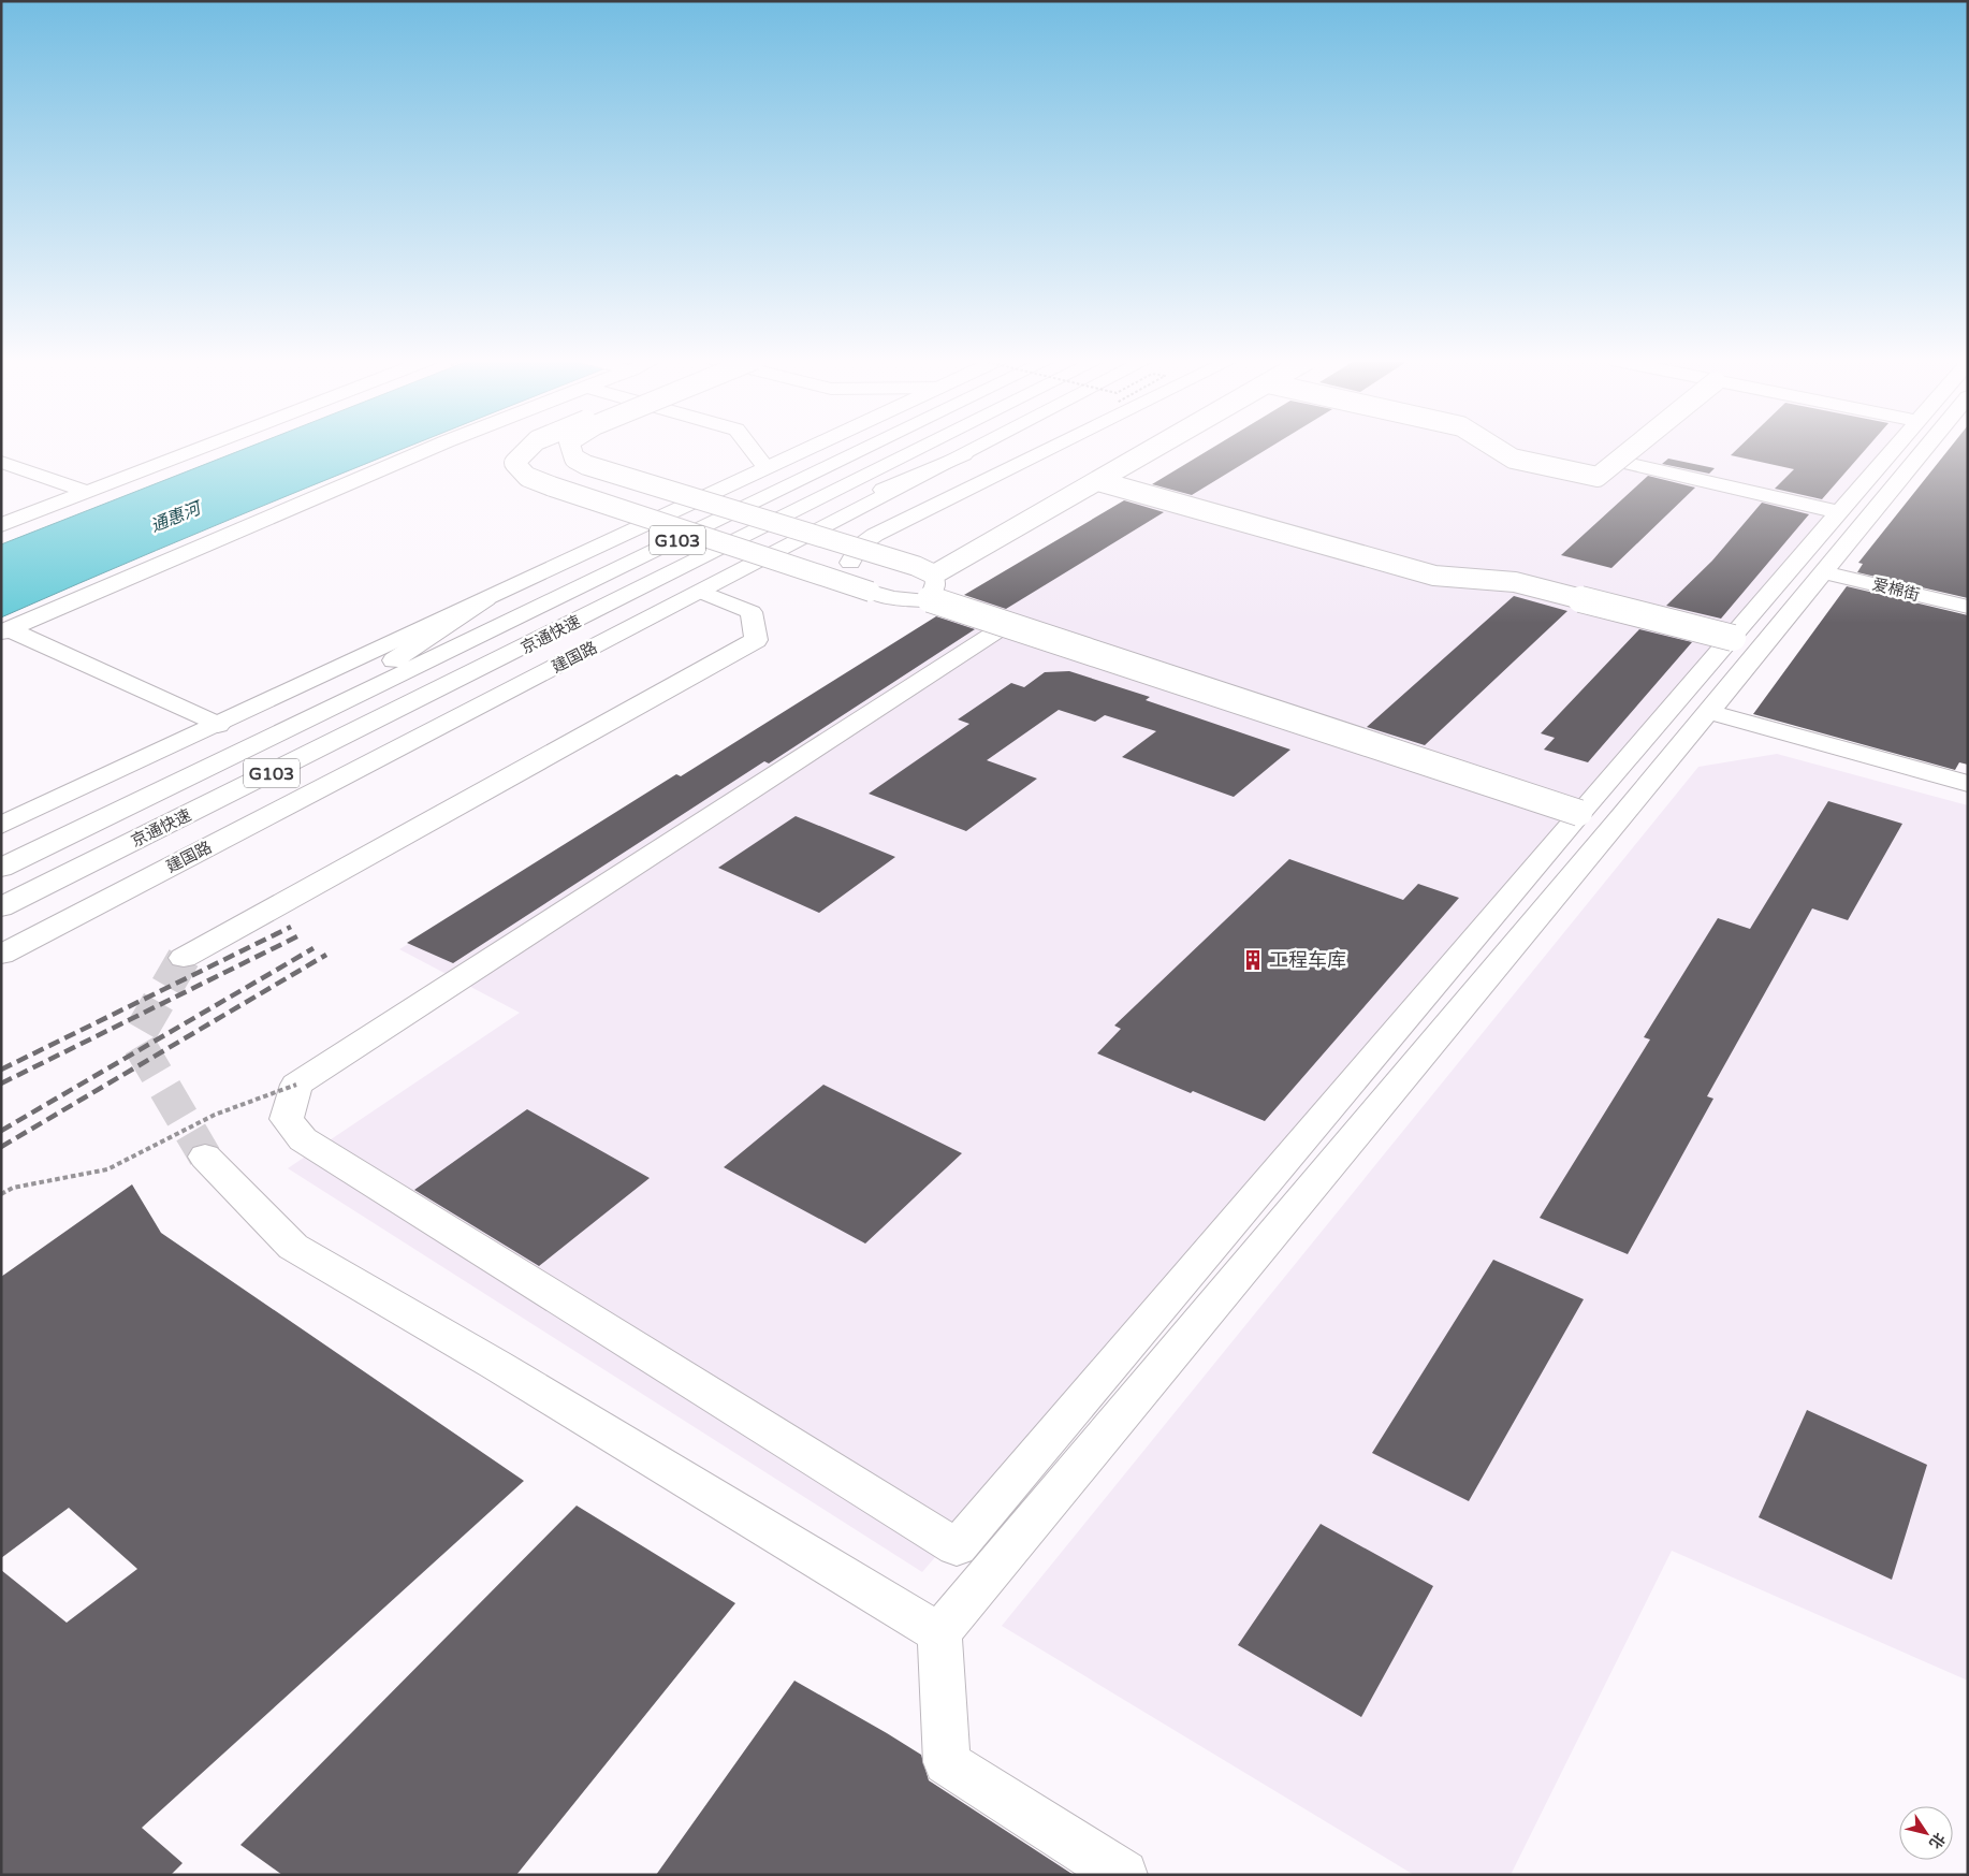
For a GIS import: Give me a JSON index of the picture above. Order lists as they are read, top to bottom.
{
  "streets": {
    "main road": [
      "G103",
      "爱棉街",
      "京通快速",
      "建国路"
    ]
  },
  "water": ["通惠河"],
  "places": {
    "building": ["工程车库"]
  },
  "north": "bottom right"
}
